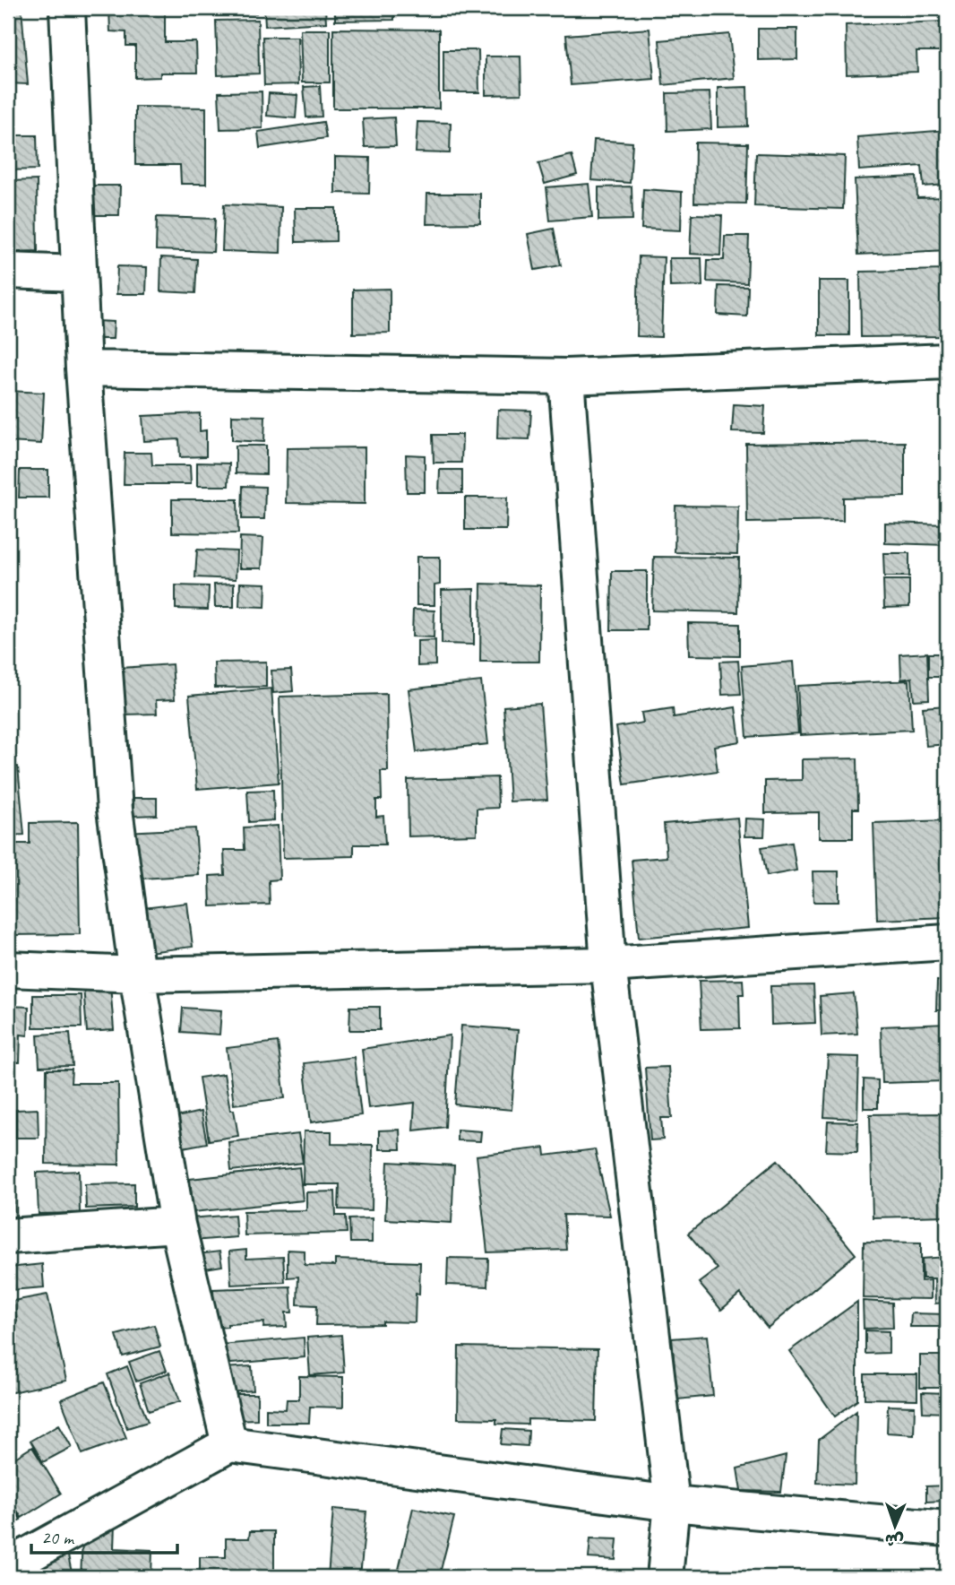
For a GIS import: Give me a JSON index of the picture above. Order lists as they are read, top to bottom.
{
  "scale_bar": "20 m",
  "north": "bottom"
}
